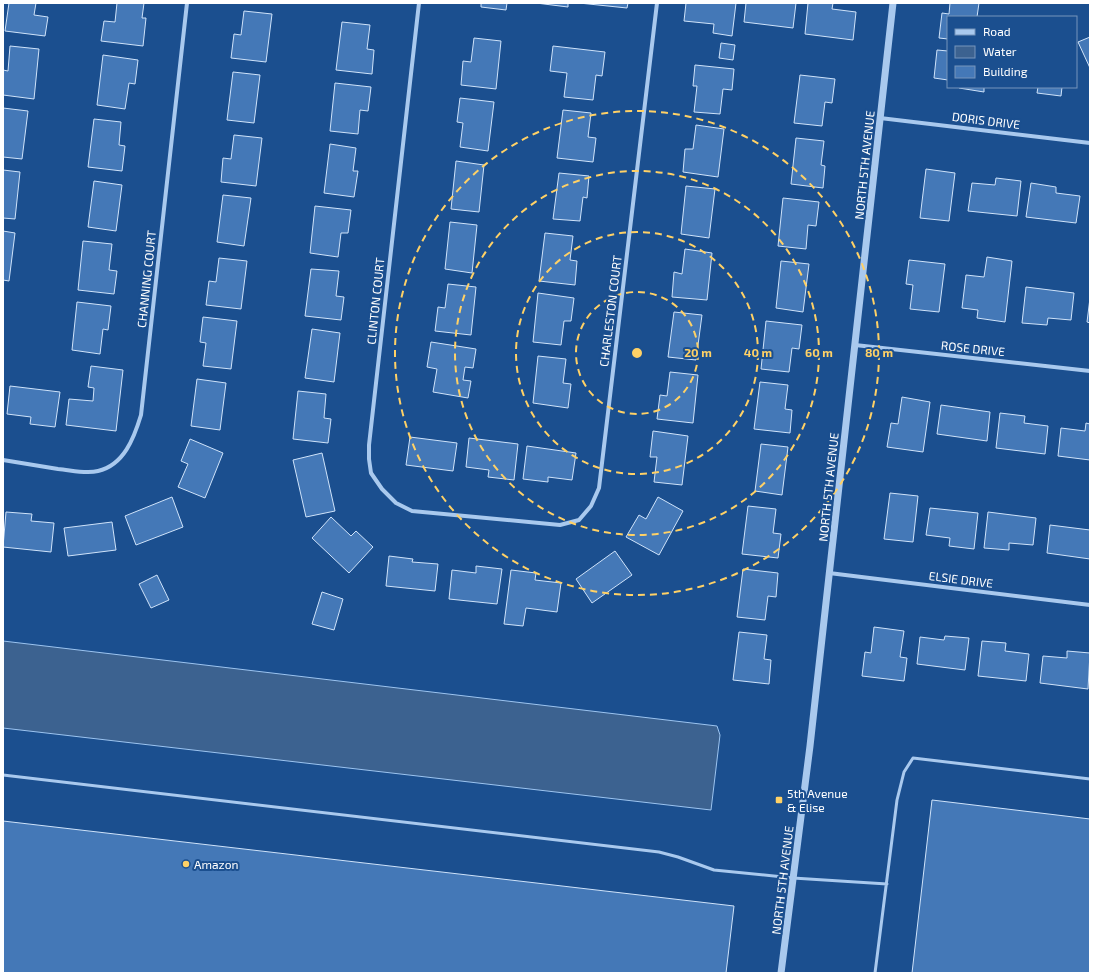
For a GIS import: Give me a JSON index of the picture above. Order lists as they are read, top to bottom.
{
  "streets": {
    "street": [
      "DORIS DRIVE",
      "NORTH 5TH AVENUE",
      "CHANNING COURT",
      "CLINTON COURT",
      "CHARLESTON COURT",
      "ROSE DRIVE",
      "ELSIE DRIVE"
    ]
  },
  "crossings": [
    ["DORIS DRIVE", "NORTH 5TH AVENUE"],
    ["NORTH 5TH AVENUE", "ROSE DRIVE"],
    ["NORTH 5TH AVENUE", "ELSIE DRIVE"],
    ["CLINTON COURT", "CHARLESTON COURT"]
  ],
  "places": {
    "transit": ["5th Avenue & Elise"],
    "other": ["Amazon"]
  },
  "legend": ["Road", "Water", "Building"],
  "rings": [
    "20 m",
    "40 m",
    "60 m",
    "80 m"
  ]
}
